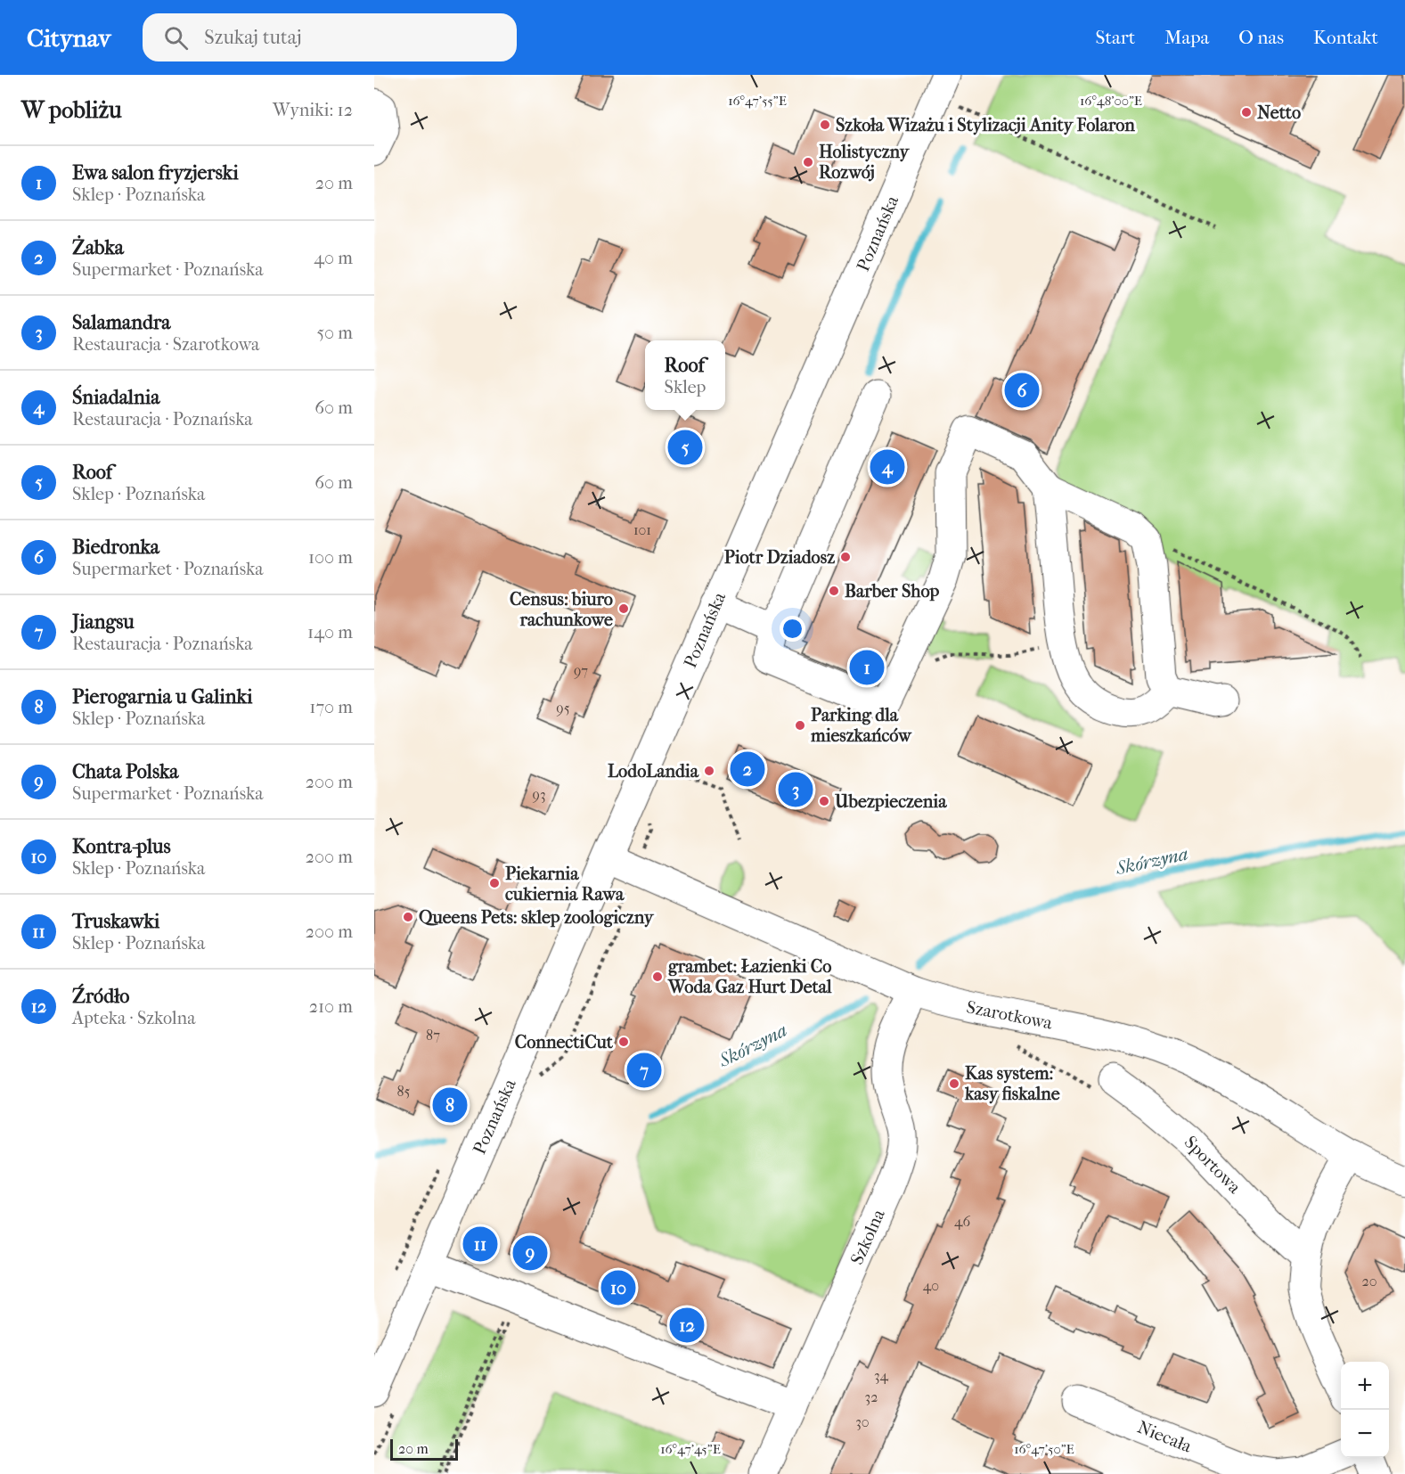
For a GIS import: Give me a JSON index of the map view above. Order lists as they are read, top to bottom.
{
  "streets": {
    "street": [
      "Poznańska",
      "Szarotkowa",
      "Sportowa",
      "Szkolna",
      "Niecała"
    ]
  },
  "crossings": [
    ["Poznańska", "Szarotkowa"],
    ["Szarotkowa", "Szkolna"]
  ],
  "water": ["Skórzyna"],
  "places": [
    "Netto",
    "Szkoła Wizażu i Stylizacji Anity Folaron",
    "Holistyczny Rozwój",
    "Piotr Dziadosz",
    "Barber Shop",
    "Census: biuro rachunkowe",
    "Parking dla mieszkańców",
    "LodoLandia",
    "Ubezpieczenia",
    "Piekarnia cukiernia Rawa",
    "Queens Pets: sklep zoologiczny",
    "grambet: Łazienki Co Woda Gaz Hurt Detal",
    "ConnectiCut",
    "Kas system: kasy fiskalne"
  ],
  "house_numbers": [
    "101",
    "97",
    "95",
    "93",
    "87",
    "85",
    "46",
    "20",
    "40",
    "34",
    "32",
    "30"
  ],
  "scale_bar": "20 m",
  "page": {
    "header": "Citynav",
    "search": "Szukaj tutaj",
    "nav": [
      "Start",
      "Mapa",
      "O nas",
      "Kontakt"
    ],
    "heading": ["W pobliżu", "Wyniki: 12"],
    "list": [
      {
        "mark": "1",
        "name": "Ewa salon fryzjerski",
        "note": "Sklep · Poznańska",
        "value": "20 m"
      },
      {
        "mark": "2",
        "name": "Żabka",
        "note": "Supermarket · Poznańska",
        "value": "40 m"
      },
      {
        "mark": "3",
        "name": "Salamandra",
        "note": "Restauracja · Szarotkowa",
        "value": "50 m"
      },
      {
        "mark": "4",
        "name": "Śniadalnia",
        "note": "Restauracja · Poznańska",
        "value": "60 m"
      },
      {
        "mark": "5",
        "name": "Roof",
        "note": "Sklep · Poznańska",
        "value": "60 m"
      },
      {
        "mark": "6",
        "name": "Biedronka",
        "note": "Supermarket · Poznańska",
        "value": "100 m"
      },
      {
        "mark": "7",
        "name": "Jiangsu",
        "note": "Restauracja · Poznańska",
        "value": "140 m"
      },
      {
        "mark": "8",
        "name": "Pierogarnia u Galinki",
        "note": "Sklep · Poznańska",
        "value": "170 m"
      },
      {
        "mark": "9",
        "name": "Chata Polska",
        "note": "Supermarket · Poznańska",
        "value": "200 m"
      },
      {
        "mark": "10",
        "name": "Kontra-plus",
        "note": "Sklep · Poznańska",
        "value": "200 m"
      },
      {
        "mark": "11",
        "name": "Truskawki",
        "note": "Sklep · Poznańska",
        "value": "200 m"
      },
      {
        "mark": "12",
        "name": "Źródło",
        "note": "Apteka · Szkolna",
        "value": "210 m"
      }
    ],
    "popup": ["Roof", "Sklep"],
    "pins": [
      "6",
      "5",
      "4",
      "1",
      "2",
      "3",
      "7",
      "8",
      "11",
      "9",
      "10",
      "12"
    ],
    "map_buttons": ["+", "−"],
    "scale": "20 m"
  },
  "coordinates": [
    "16°48'00\"E",
    "16°47'55\"E",
    "16°47'45\"E",
    "16°47'50\"E"
  ]
}
